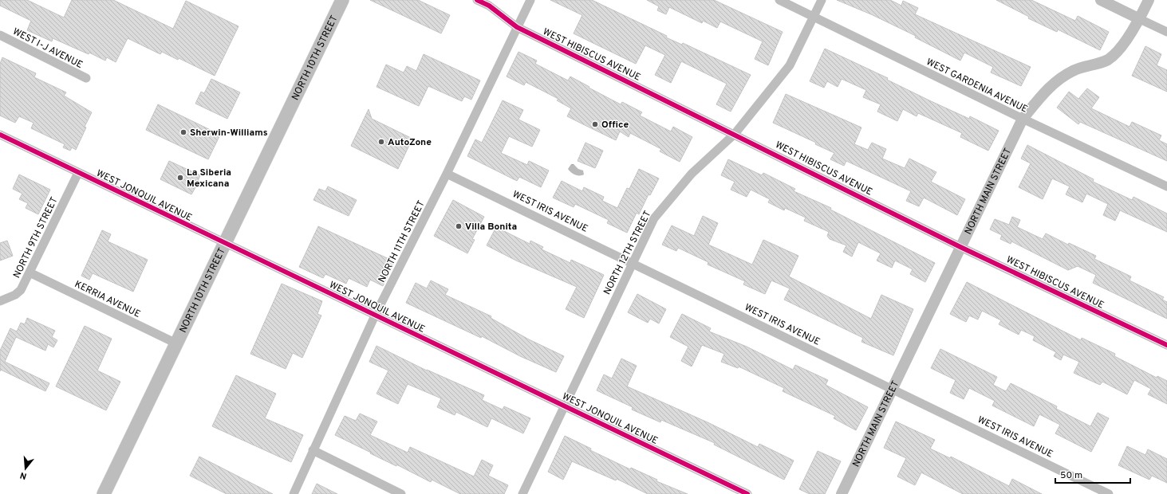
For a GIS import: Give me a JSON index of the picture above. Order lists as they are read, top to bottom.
{
  "streets": {
    "main road": ["NORTH 10TH STREET"],
    "street": [
      "WEST I-J AVENUE",
      "WEST HIBISCUS AVENUE",
      "WEST GARDENIA AVENUE",
      "NORTH MAIN STREET",
      "WEST JONQUIL AVENUE",
      "WEST IRIS AVENUE",
      "NORTH 9TH STREET",
      "NORTH 11TH STREET",
      "NORTH 12TH STREET",
      "KERRIA AVENUE"
    ]
  },
  "crossings": [
    ["WEST HIBISCUS AVENUE", "NORTH MAIN STREET"],
    ["WEST HIBISCUS AVENUE", "NORTH 11TH STREET"],
    ["WEST HIBISCUS AVENUE", "NORTH 12TH STREET"],
    ["NORTH 10TH STREET", "WEST JONQUIL AVENUE"],
    ["NORTH 10TH STREET", "KERRIA AVENUE"],
    ["WEST GARDENIA AVENUE", "NORTH MAIN STREET"],
    ["WEST GARDENIA AVENUE", "NORTH 12TH STREET"],
    ["NORTH MAIN STREET", "WEST IRIS AVENUE"],
    ["WEST JONQUIL AVENUE", "NORTH 9TH STREET"],
    ["WEST JONQUIL AVENUE", "NORTH 11TH STREET"],
    ["WEST JONQUIL AVENUE", "NORTH 12TH STREET"],
    ["WEST IRIS AVENUE", "NORTH 11TH STREET"],
    ["WEST IRIS AVENUE", "NORTH 12TH STREET"],
    ["NORTH 9TH STREET", "KERRIA AVENUE"]
  ],
  "places": [
    "Office",
    "Sherwin-Williams",
    "AutoZone",
    "La Siberia Mexicana",
    "Villa Bonita"
  ],
  "scale_bar": "50 m",
  "north": "bottom"
}
